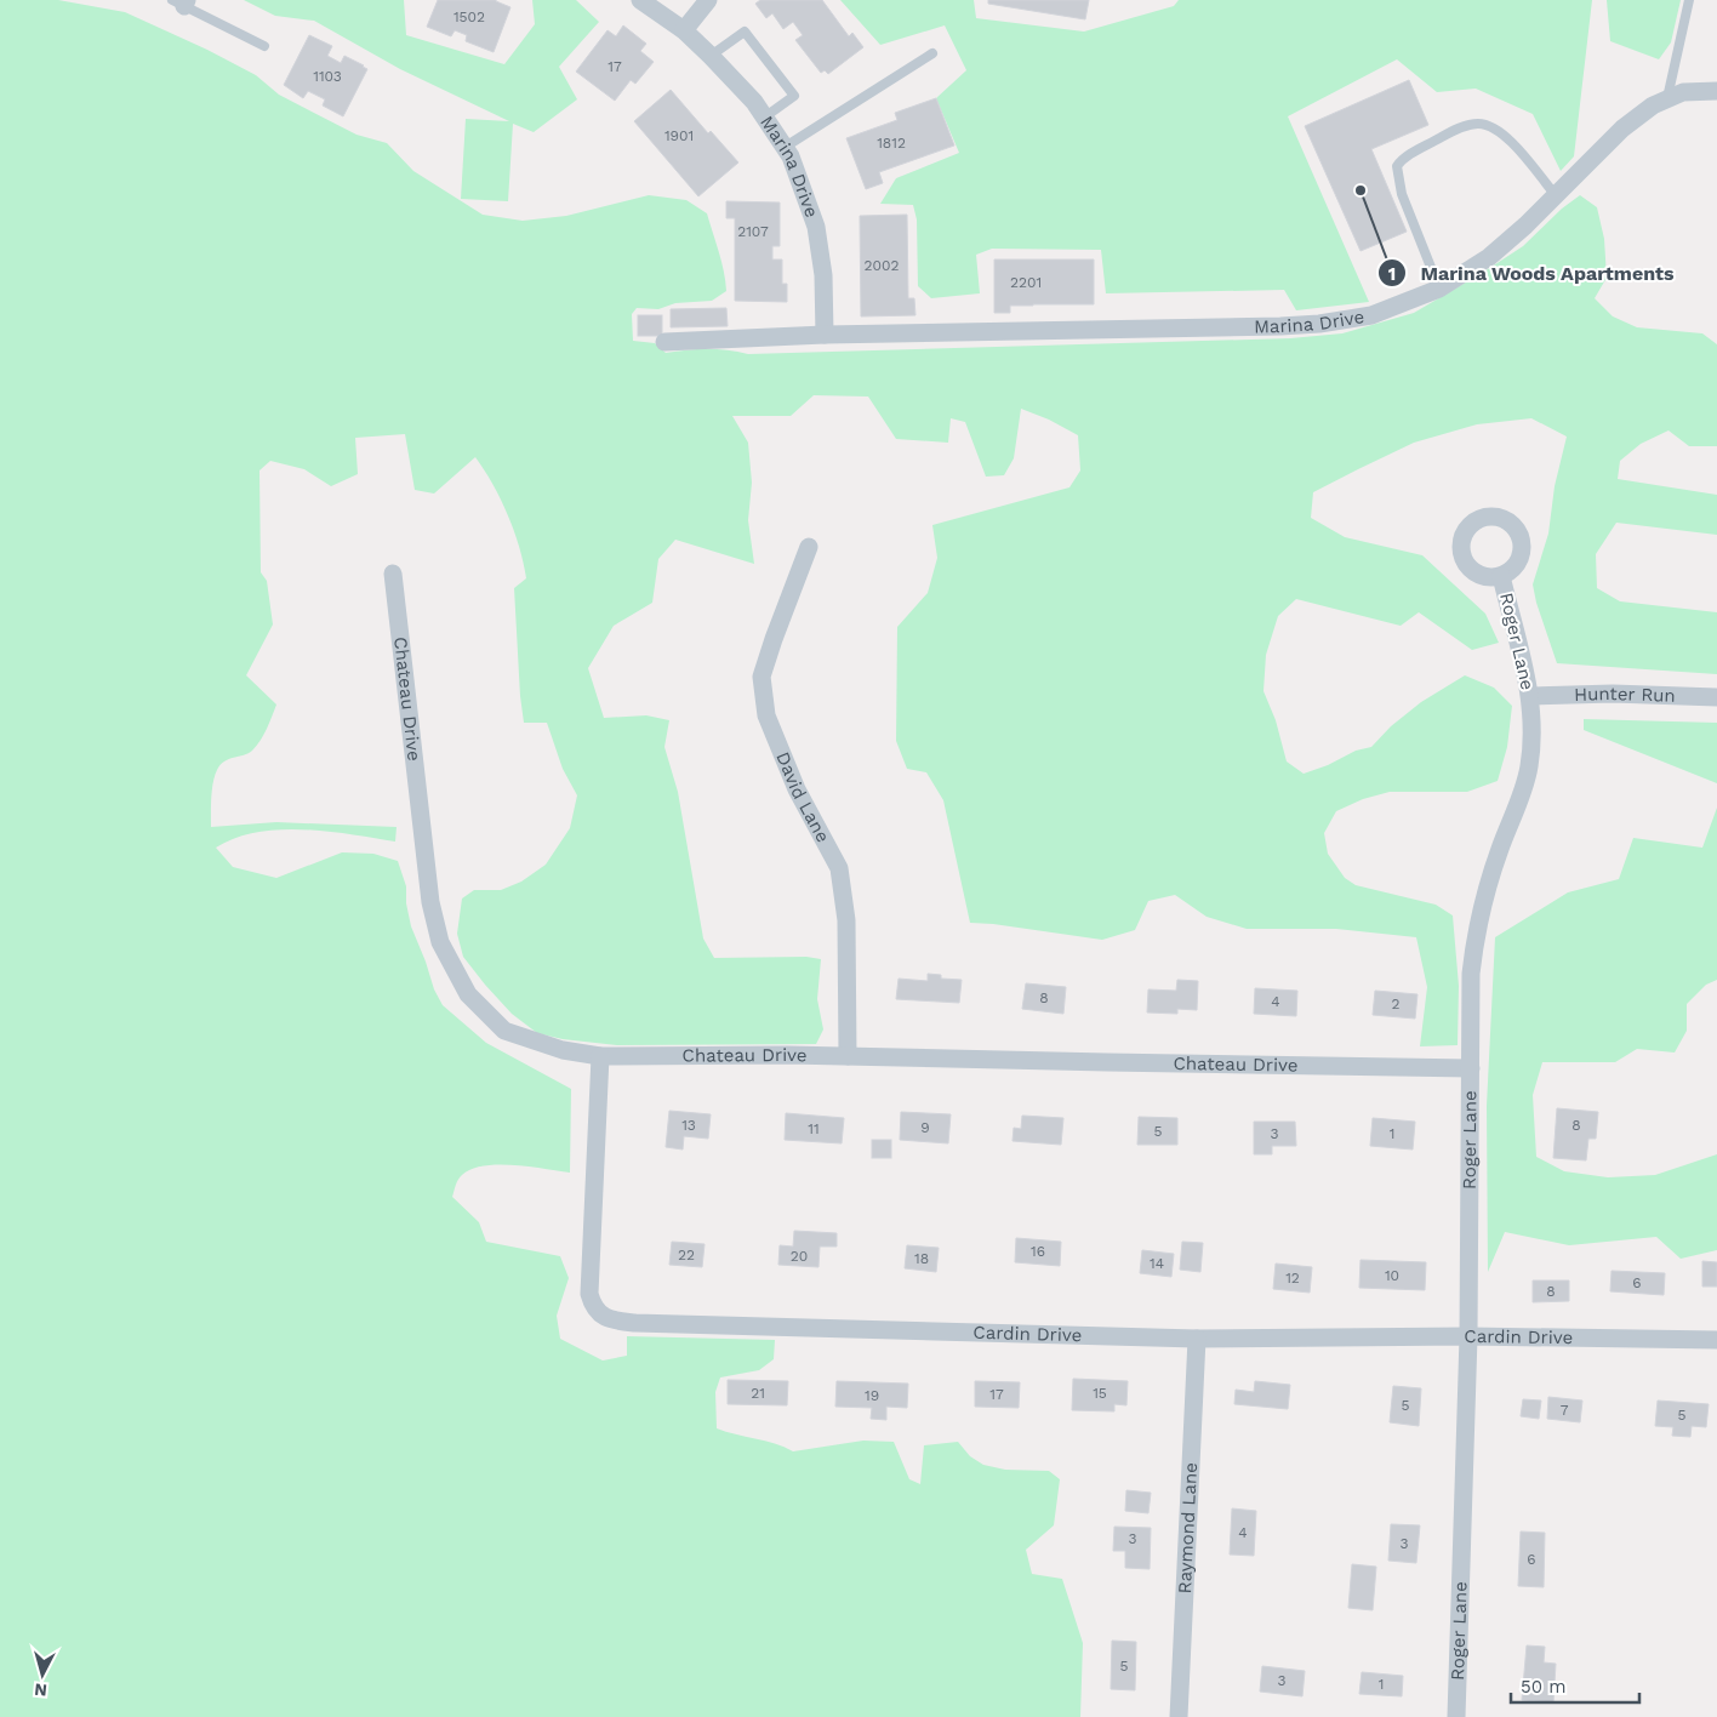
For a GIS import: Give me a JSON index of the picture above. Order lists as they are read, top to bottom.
{
  "streets": {
    "street": [
      "Marina Drive",
      "Roger Lane",
      "Hunter Run",
      "Chateau Drive",
      "David Lane",
      "Cardin Drive",
      "Raymond Lane"
    ]
  },
  "crossings": [
    ["Roger Lane", "Hunter Run"],
    ["Roger Lane", "Chateau Drive"],
    ["Roger Lane", "Cardin Drive"],
    ["Chateau Drive", "David Lane"],
    ["Chateau Drive", "Cardin Drive"],
    ["Cardin Drive", "Raymond Lane"]
  ],
  "places": ["Marina Woods Apartments"],
  "house_numbers": [
    "1502",
    "17",
    "1103",
    "1901",
    "1812",
    "2107",
    "2002",
    "2201",
    "8",
    "4",
    "2",
    "13",
    "8",
    "9",
    "11",
    "5",
    "3",
    "1",
    "16",
    "22",
    "20",
    "18",
    "14",
    "10",
    "12",
    "6",
    "8",
    "21",
    "15",
    "17",
    "19",
    "5",
    "7",
    "5",
    "4",
    "3",
    "3",
    "6",
    "5",
    "3",
    "1"
  ],
  "scale_bar": "50 m",
  "north": "bottom"
}
